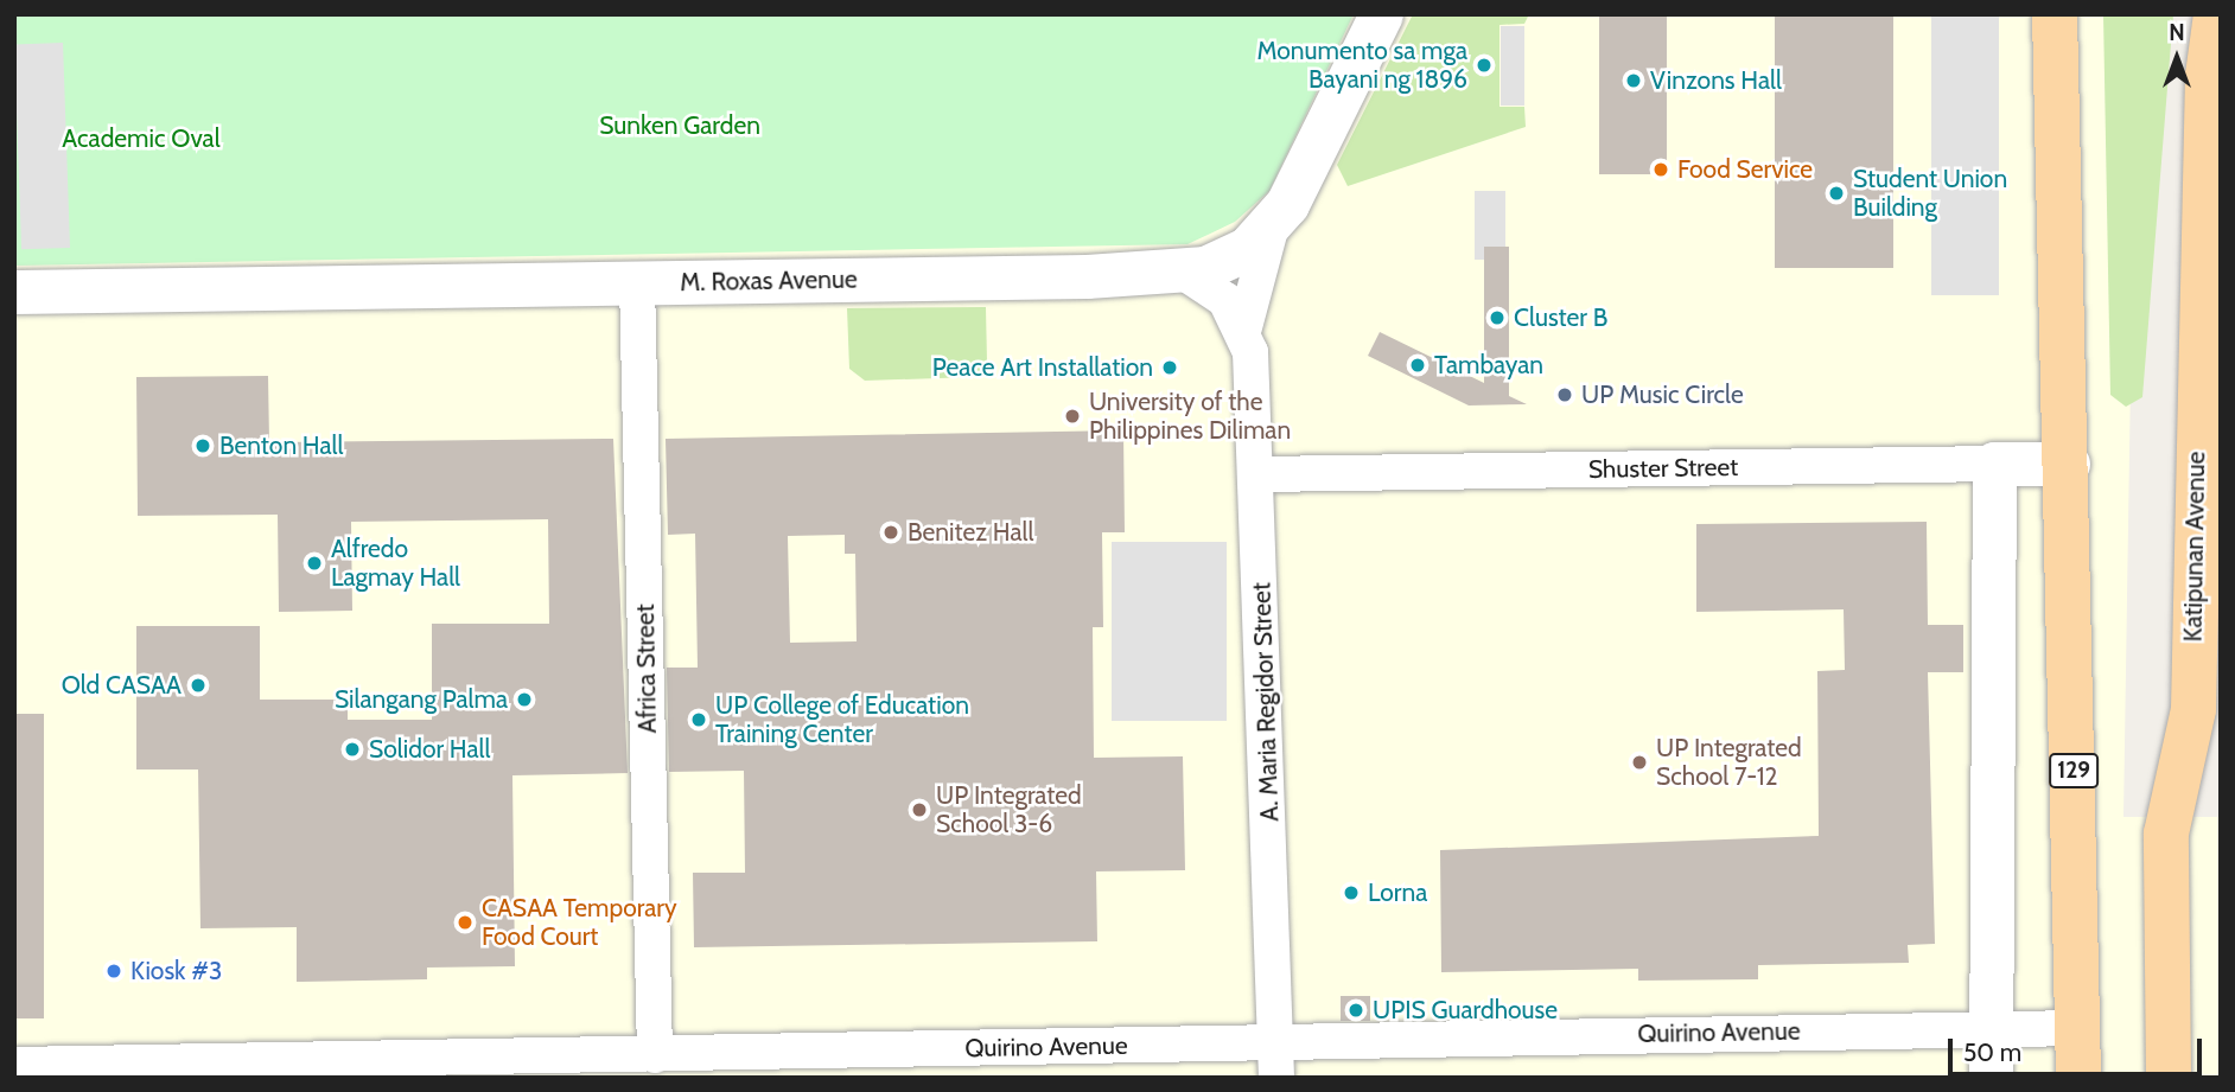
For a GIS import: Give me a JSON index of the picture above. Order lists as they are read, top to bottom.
{
  "streets": {
    "main road": ["Katipunan Avenue", "129"],
    "street": [
      "M. Roxas Avenue",
      "Shuster Street",
      "Africa Street",
      "A. Maria Regidor Street",
      "Quirino Avenue"
    ]
  },
  "crossings": [
    ["M. Roxas Avenue", "Africa Street"],
    ["M. Roxas Avenue", "A. Maria Regidor Street"],
    ["Shuster Street", "A. Maria Regidor Street"],
    ["Shuster Street", "129"],
    ["Africa Street", "Quirino Avenue"],
    ["A. Maria Regidor Street", "Quirino Avenue"],
    ["129", "Quirino Avenue"]
  ],
  "parks": ["Sunken Garden", "Academic Oval"],
  "places": [
    "Monumento sa mga Bayani ng 1896",
    "Vinzons Hall",
    "Food Service",
    "Student Union Building",
    "Cluster B",
    "Tambayan",
    "Peace Art Installation",
    "UP Music Circle",
    "University of the Philippines Diliman",
    "Benton Hall",
    "Benitez Hall",
    "Alfredo Lagmay Hall",
    "Old CASAA",
    "Silangang Palma",
    "UP College of Education Training Center",
    "Solidor Hall",
    "UP Integrated School 7-12",
    "UP Integrated School 3-6",
    "Lorna",
    "CASAA Temporary Food Court",
    "Kiosk #3",
    "UPIS Guardhouse"
  ],
  "scale_bar": "50 m",
  "north": "top"
}
